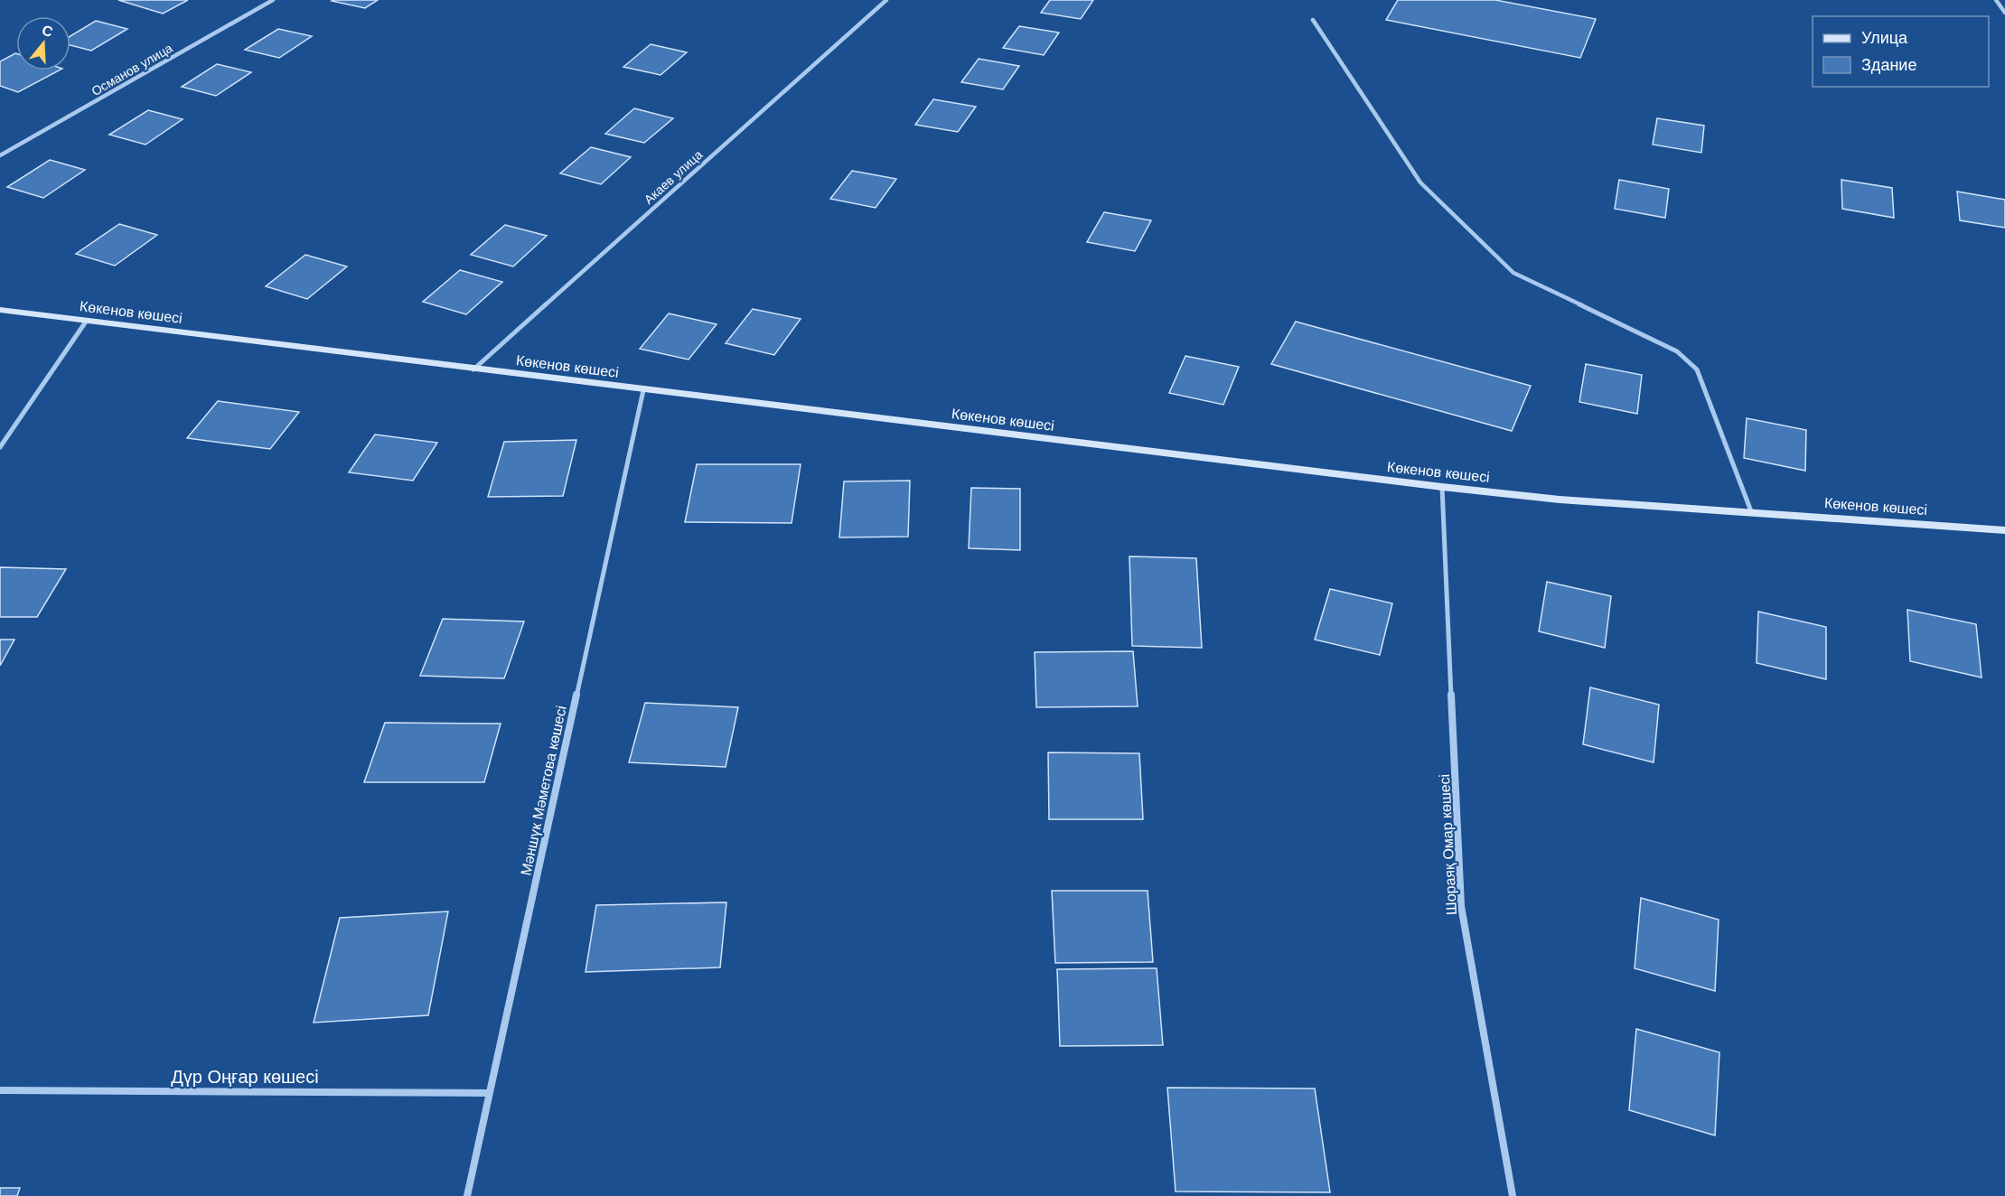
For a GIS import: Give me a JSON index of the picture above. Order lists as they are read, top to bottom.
{
  "streets": {
    "street": [
      "Османов улица",
      "Акаев улица",
      "Көкенов көшесі",
      "Мәншүк Мәметова көшесі",
      "Шораяқ Омар көшесі",
      "Дүр Оңғар көшесі"
    ]
  },
  "crossings": [
    ["Акаев улица", "Көкенов көшесі"],
    ["Көкенов көшесі", "Мәншүк Мәметова көшесі"],
    ["Көкенов көшесі", "Шораяқ Омар көшесі"],
    ["Мәншүк Мәметова көшесі", "Дүр Оңғар көшесі"]
  ],
  "legend": ["Улица", "Здание"],
  "north": "top"
}
